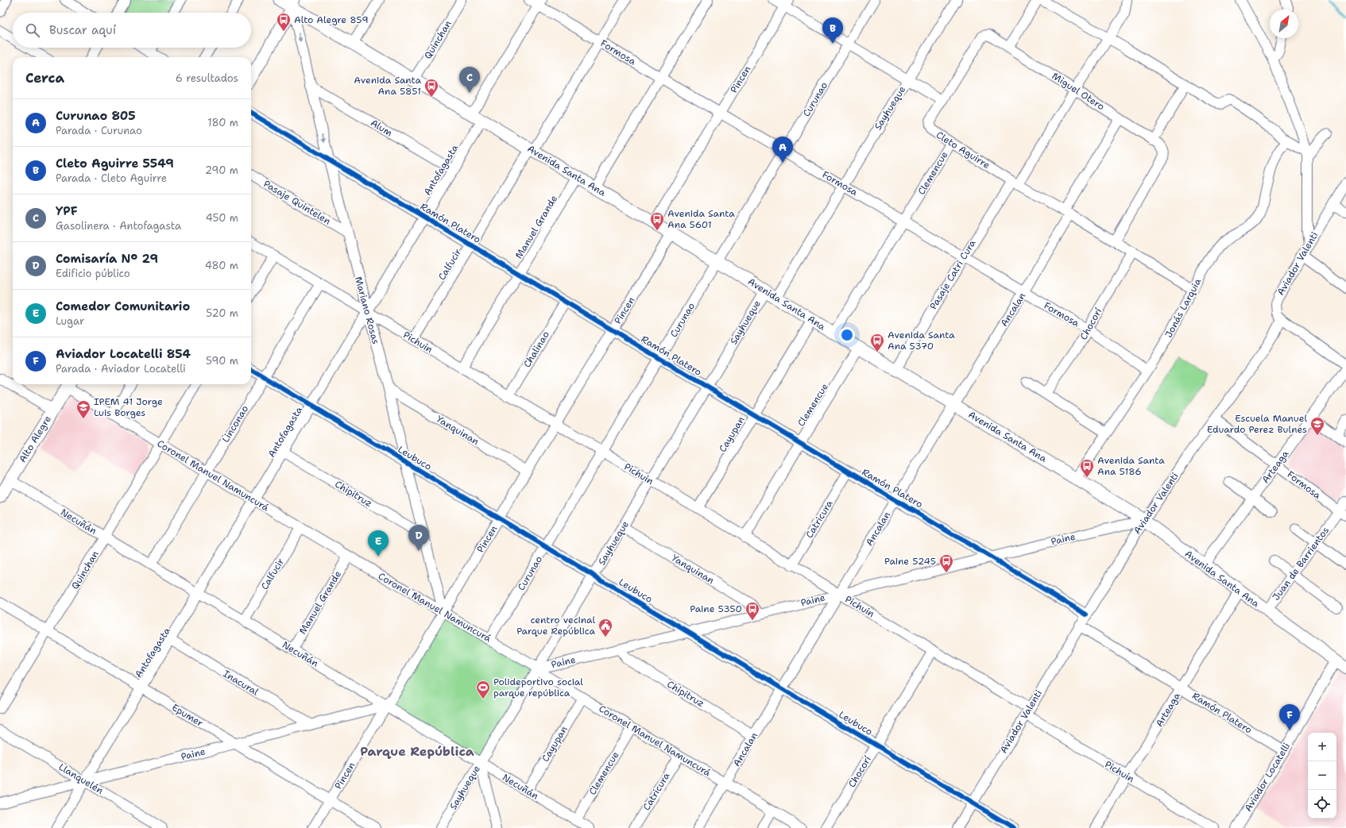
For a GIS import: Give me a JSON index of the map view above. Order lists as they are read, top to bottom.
{
  "streets": {
    "main road": ["Avenida Santa Ana", "Alto Alegre"],
    "street": [
      "Quinchan",
      "Formosa",
      "Pincen",
      "Miguel Otero",
      "Curunao",
      "Sayhueque",
      "Alum",
      "Cleto Aguirre",
      "Antofagasta",
      "Clemencue",
      "Pasaje Quintelen",
      "Ramón Platero",
      "Manuel Grande",
      "Aviador Valenti",
      "Calfucir",
      "Pasaje Catri Cura",
      "Jonás Larquia",
      "Ancalan",
      "Mariano Rosas",
      "Chocorí",
      "Pichuin",
      "Chalinao",
      "Linconao",
      "Yanquinan",
      "Cayupan",
      "Leubuco",
      "Arteaga",
      "Coronel Manuel Namuncurá",
      "Chipitruz",
      "Catricura",
      "Necuñán",
      "Paine",
      "Juan de Barrientos",
      "Inacural",
      "Epumer",
      "Aviador Locatelli",
      "Llanquelén"
    ]
  },
  "crossings": [
    ["Quinchan", "Avenida Santa Ana"],
    ["Quinchan", "Coronel Manuel Namuncurá"],
    ["Quinchan", "Necuñán"],
    ["Quinchan", "Epumer"],
    ["Formosa", "Pincen"],
    ["Formosa", "Curunao"],
    ["Formosa", "Sayhueque"],
    ["Formosa", "Clemencue"],
    ["Formosa", "Aviador Valenti"],
    ["Formosa", "Calfucir"],
    ["Formosa", "Pasaje Catri Cura"],
    ["Formosa", "Jonás Larquia"],
    ["Formosa", "Ancalan"],
    ["Formosa", "Chocorí"],
    ["Formosa", "Arteaga"],
    ["Formosa", "Juan de Barrientos"],
    ["Pincen", "Avenida Santa Ana"],
    ["Pincen", "Ramón Platero"],
    ["Pincen", "Mariano Rosas"],
    ["Pincen", "Pichuin"],
    ["Pincen", "Yanquinan"],
    ["Pincen", "Leubuco"],
    ["Pincen", "Coronel Manuel Namuncurá"],
    ["Pincen", "Necuñán"],
    ["Pincen", "Paine"],
    ["Pincen", "Epumer"],
    ["Miguel Otero", "Cleto Aguirre"],
    ["Miguel Otero", "Pasaje Catri Cura"],
    ["Miguel Otero", "Ancalan"],
    ["Curunao", "Avenida Santa Ana"],
    ["Curunao", "Ramón Platero"],
    ["Curunao", "Pichuin"],
    ["Curunao", "Leubuco"],
    ["Curunao", "Coronel Manuel Namuncurá"],
    ["Sayhueque", "Avenida Santa Ana"],
    ["Sayhueque", "Ramón Platero"],
    ["Sayhueque", "Pichuin"],
    ["Sayhueque", "Yanquinan"],
    ["Sayhueque", "Leubuco"],
    ["Sayhueque", "Coronel Manuel Namuncurá"],
    ["Sayhueque", "Necuñán"],
    ["Sayhueque", "Paine"],
    ["Alum", "Antofagasta"],
    ["Alum", "Mariano Rosas"],
    ["Cleto Aguirre", "Clemencue"],
    ["Cleto Aguirre", "Pasaje Catri Cura"],
    ["Cleto Aguirre", "Jonás Larquia"],
    ["Cleto Aguirre", "Ancalan"],
    ["Cleto Aguirre", "Chocorí"],
    ["Antofagasta", "Avenida Santa Ana"],
    ["Antofagasta", "Ramón Platero"],
    ["Antofagasta", "Mariano Rosas"],
    ["Antofagasta", "Pichuin"],
    ["Antofagasta", "Leubuco"],
    ["Antofagasta", "Coronel Manuel Namuncurá"],
    ["Antofagasta", "Chipitruz"],
    ["Antofagasta", "Necuñán"],
    ["Antofagasta", "Paine"],
    ["Antofagasta", "Inacural"],
    ["Antofagasta", "Epumer"],
    ["Antofagasta", "Llanquelén"],
    ["Avenida Santa Ana", "Clemencue"],
    ["Avenida Santa Ana", "Manuel Grande"],
    ["Avenida Santa Ana", "Aviador Valenti"],
    ["Avenida Santa Ana", "Calfucir"],
    ["Avenida Santa Ana", "Pasaje Catri Cura"],
    ["Avenida Santa Ana", "Jonás Larquia"],
    ["Avenida Santa Ana", "Ancalan"],
    ["Avenida Santa Ana", "Mariano Rosas"],
    ["Avenida Santa Ana", "Cayupan"],
    ["Avenida Santa Ana", "Arteaga"],
    ["Avenida Santa Ana", "Paine"],
    ["Avenida Santa Ana", "Juan de Barrientos"],
    ["Avenida Santa Ana", "Aviador Locatelli"],
    ["Clemencue", "Ramón Platero"],
    ["Clemencue", "Pichuin"],
    ["Clemencue", "Coronel Manuel Namuncurá"],
    ["Clemencue", "Necuñán"],
    ["Pasaje Quintelen", "Mariano Rosas"],
    ["Ramón Platero", "Manuel Grande"],
    ["Ramón Platero", "Aviador Valenti"],
    ["Ramón Platero", "Calfucir"],
    ["Ramón Platero", "Ancalan"],
    ["Ramón Platero", "Mariano Rosas"],
    ["Ramón Platero", "Chalinao"],
    ["Ramón Platero", "Cayupan"],
    ["Ramón Platero", "Arteaga"],
    ["Ramón Platero", "Catricura"],
    ["Ramón Platero", "Paine"],
    ["Ramón Platero", "Aviador Locatelli"],
    ["Manuel Grande", "Pichuin"],
    ["Manuel Grande", "Coronel Manuel Namuncurá"],
    ["Manuel Grande", "Necuñán"],
    ["Aviador Valenti", "Pichuin"],
    ["Aviador Valenti", "Leubuco"],
    ["Aviador Valenti", "Paine"],
    ["Calfucir", "Pichuin"],
    ["Calfucir", "Coronel Manuel Namuncurá"],
    ["Calfucir", "Necuñán"],
    ["Ancalan", "Pichuin"],
    ["Ancalan", "Leubuco"],
    ["Ancalan", "Coronel Manuel Namuncurá"],
    ["Ancalan", "Chipitruz"],
    ["Ancalan", "Paine"],
    ["Mariano Rosas", "Pichuin"],
    ["Mariano Rosas", "Yanquinan"],
    ["Mariano Rosas", "Leubuco"],
    ["Mariano Rosas", "Coronel Manuel Namuncurá"],
    ["Mariano Rosas", "Chipitruz"],
    ["Chocorí", "Pichuin"],
    ["Chocorí", "Leubuco"],
    ["Pichuin", "Chalinao"],
    ["Pichuin", "Linconao"],
    ["Pichuin", "Cayupan"],
    ["Pichuin", "Arteaga"],
    ["Pichuin", "Catricura"],
    ["Pichuin", "Paine"],
    ["Linconao", "Leubuco"],
    ["Linconao", "Coronel Manuel Namuncurá"],
    ["Linconao", "Necuñán"],
    ["Yanquinan", "Paine"],
    ["Cayupan", "Coronel Manuel Namuncurá"],
    ["Cayupan", "Necuñán"],
    ["Alto Alegre", "Coronel Manuel Namuncurá"],
    ["Alto Alegre", "Necuñán"],
    ["Leubuco", "Paine"],
    ["Coronel Manuel Namuncurá", "Catricura"],
    ["Coronel Manuel Namuncurá", "Paine"],
    ["Chipitruz", "Paine"],
    ["Necuñán", "Paine"],
    ["Paine", "Inacural"],
    ["Paine", "Epumer"],
    ["Paine", "Llanquelén"]
  ],
  "districts": ["Parque República"],
  "places": {
    "bus stop": [
      "Alto Alegre 859",
      "Avenida Santa Ana 5851",
      "Avenida Santa Ana 5601",
      "Avenida Santa Ana 5370",
      "Avenida Santa Ana 5186",
      "Paine 5245",
      "Paine 5350"
    ],
    "school or university": ["IPEM 41 Jorge Luis Borges", "Escuela Manuel Eduardo Perez Bulnes"],
    "public building": ["centro vecinal Parque República"],
    "sports": ["Polideportivo social parque república"]
  },
  "north": "top right",
  "page": {
    "search": "Buscar aquí",
    "pins": [
      "B",
      "C",
      "A",
      "D",
      "E",
      "F"
    ],
    "heading": ["Cerca", "6 resultados"],
    "list": [
      {
        "mark": "A",
        "name": "Curunao 805",
        "note": "Parada · Curunao",
        "value": "180 m"
      },
      {
        "mark": "B",
        "name": "Cleto Aguirre 5549",
        "note": "Parada · Cleto Aguirre",
        "value": "290 m"
      },
      {
        "mark": "C",
        "name": "YPF",
        "note": "Gasolinera · Antofagasta",
        "value": "450 m"
      },
      {
        "mark": "D",
        "name": "Comisaría N° 29",
        "note": "Edificio público",
        "value": "480 m"
      },
      {
        "mark": "E",
        "name": "Comedor Comunitario",
        "note": "Lugar",
        "value": "520 m"
      },
      {
        "mark": "F",
        "name": "Aviador Locatelli 854",
        "note": "Parada · Aviador Locatelli",
        "value": "590 m"
      }
    ],
    "map_buttons": ["+", "−"]
  }
}
